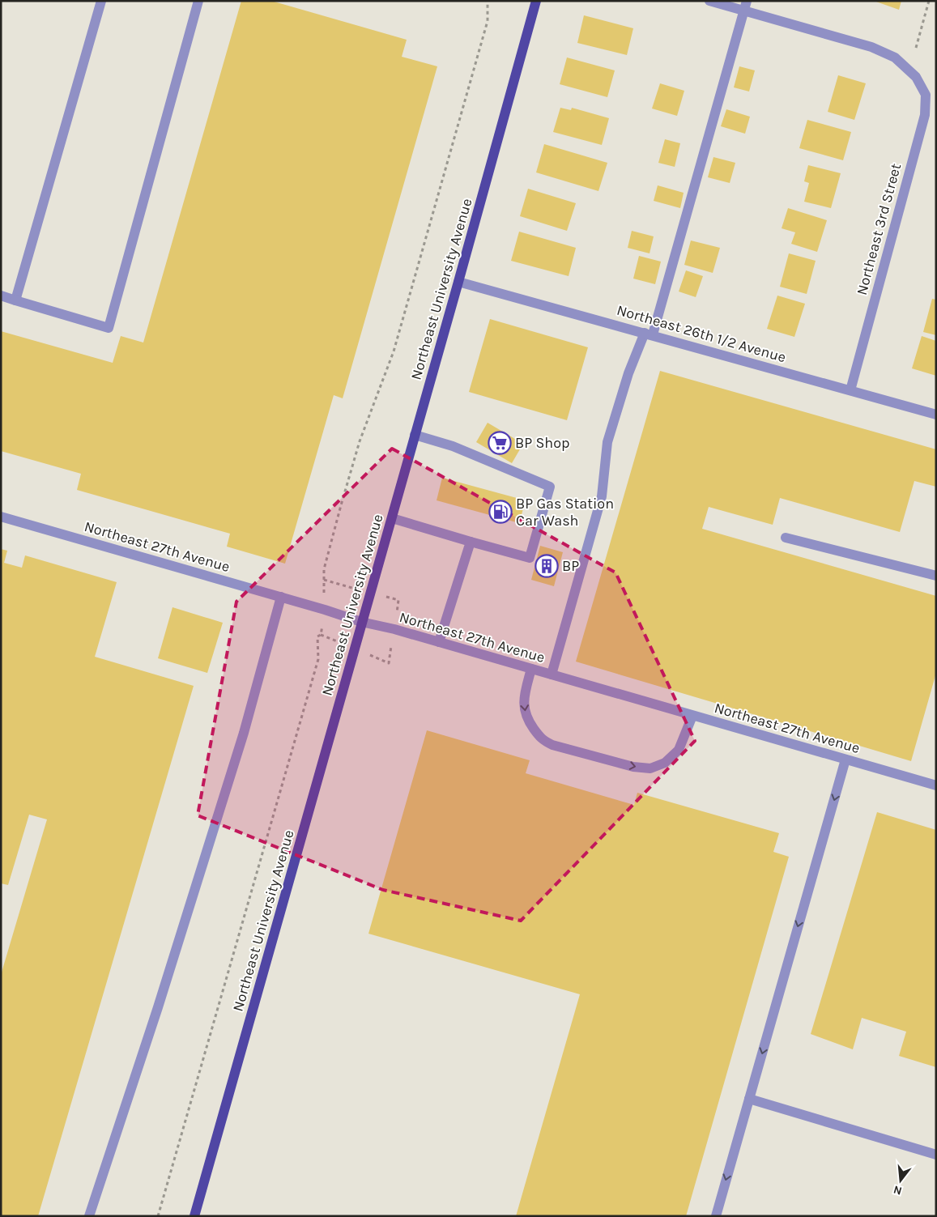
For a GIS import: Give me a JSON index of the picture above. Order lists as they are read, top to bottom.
{
  "streets": {
    "main road": ["Northeast University Avenue"],
    "street": ["Northeast 3rd Street", "Northeast 26th 1/2 Avenue", "Northeast 27th Avenue"]
  },
  "crossings": [
    ["Northeast 3rd Street", "Northeast 26th 1/2 Avenue"],
    ["Northeast University Avenue", "Northeast 26th 1/2 Avenue"],
    ["Northeast University Avenue", "Northeast 27th Avenue"]
  ],
  "places": {
    "supermarket": ["BP Shop"],
    "fuel station": ["BP Gas Station Car Wash"],
    "building": ["BP"]
  },
  "north": "bottom"
}
